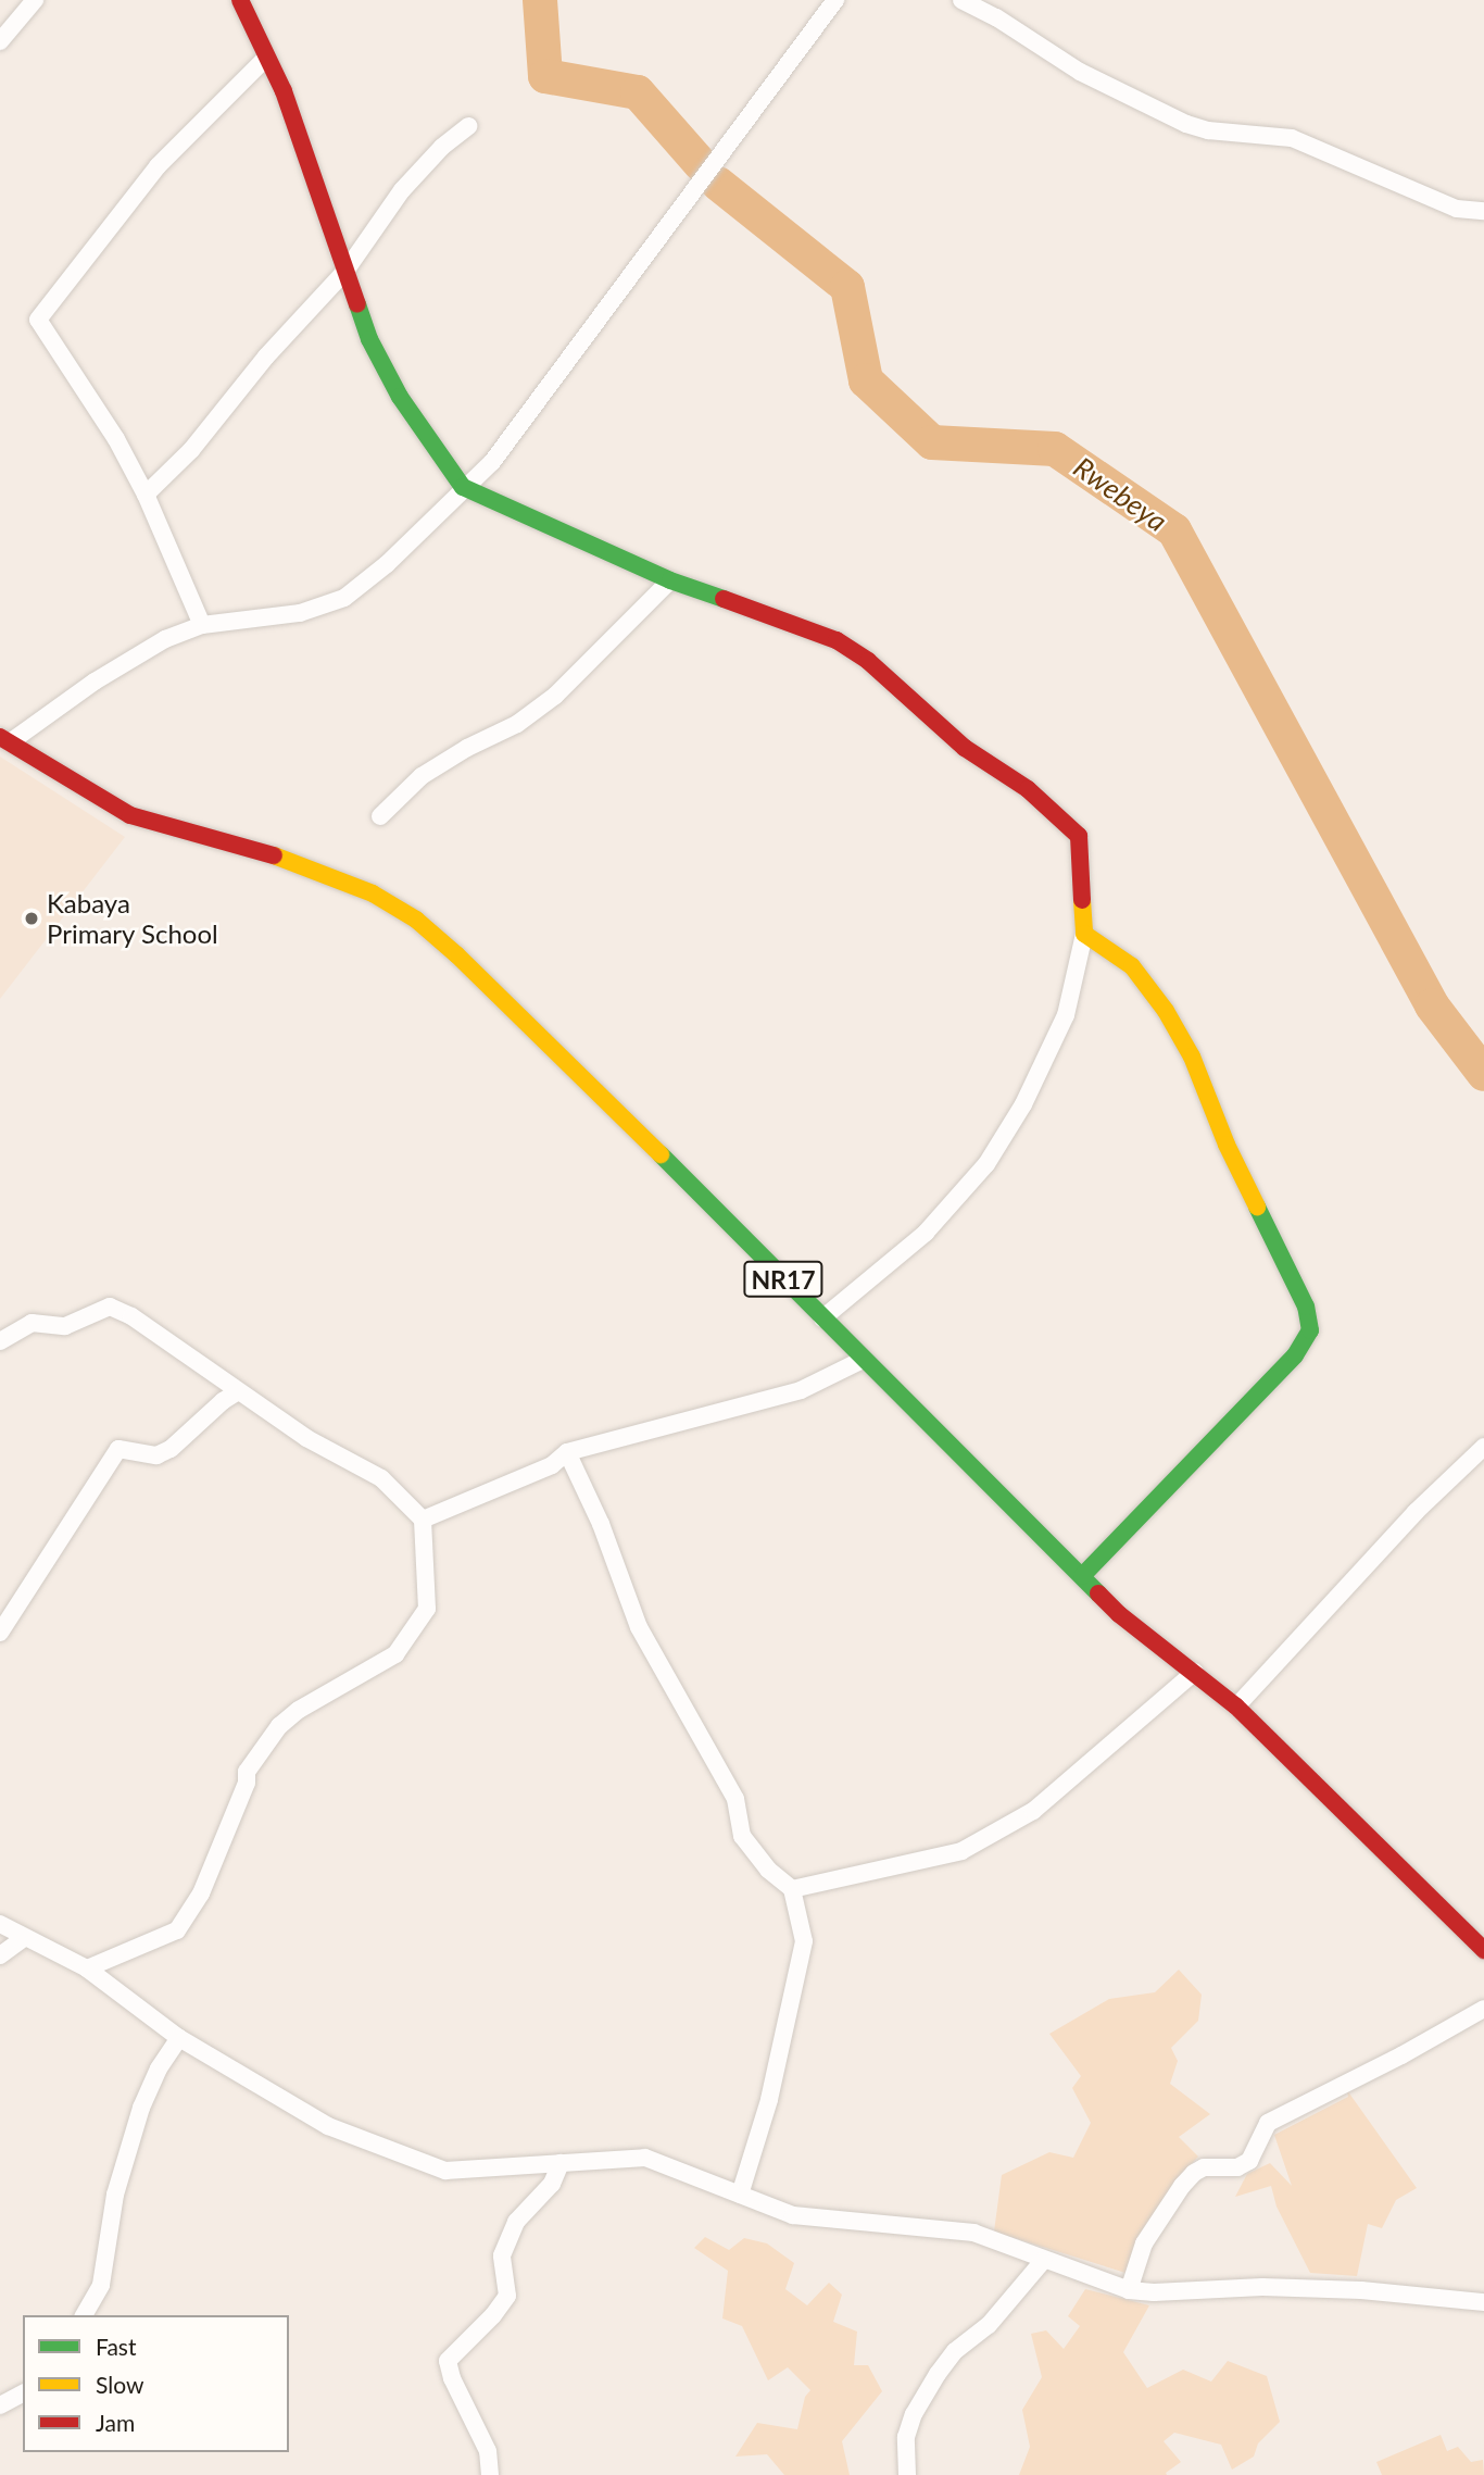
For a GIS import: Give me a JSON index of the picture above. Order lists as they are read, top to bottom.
{
  "streets": {
    "street": ["NR17"]
  },
  "water": ["Rwebeya"],
  "places": ["Kabaya Primary School"],
  "legend": ["Fast", "Slow", "Jam"]
}
